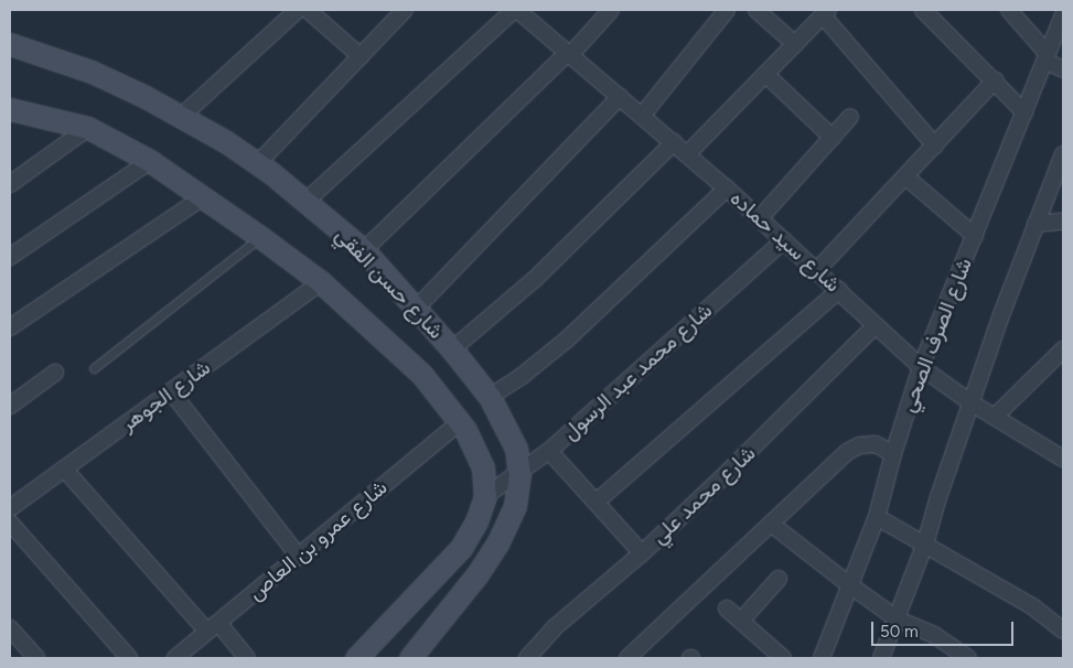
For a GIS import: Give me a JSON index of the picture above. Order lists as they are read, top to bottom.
{
  "streets": {
    "street": [
      "شارع سيد حماده",
      "شارع حسن الفقي",
      "شارع الصرف الصحي",
      "شارع محمد عبد الرسول",
      "شارع الجوهر",
      "شارع محمد علي",
      "شارع عمرو بن العاص"
    ]
  },
  "crossings": [
    ["شارع سيد حماده", "شارع الصرف الصحي"],
    ["شارع سيد حماده", "شارع محمد عبد الرسول"],
    ["شارع سيد حماده", "شارع محمد علي"],
    ["شارع حسن الفقي", "شارع محمد عبد الرسول"],
    ["شارع حسن الفقي", "شارع الجوهر"],
    ["شارع حسن الفقي", "شارع عمرو بن العاص"]
  ],
  "scale_bar": "50 m"
}
